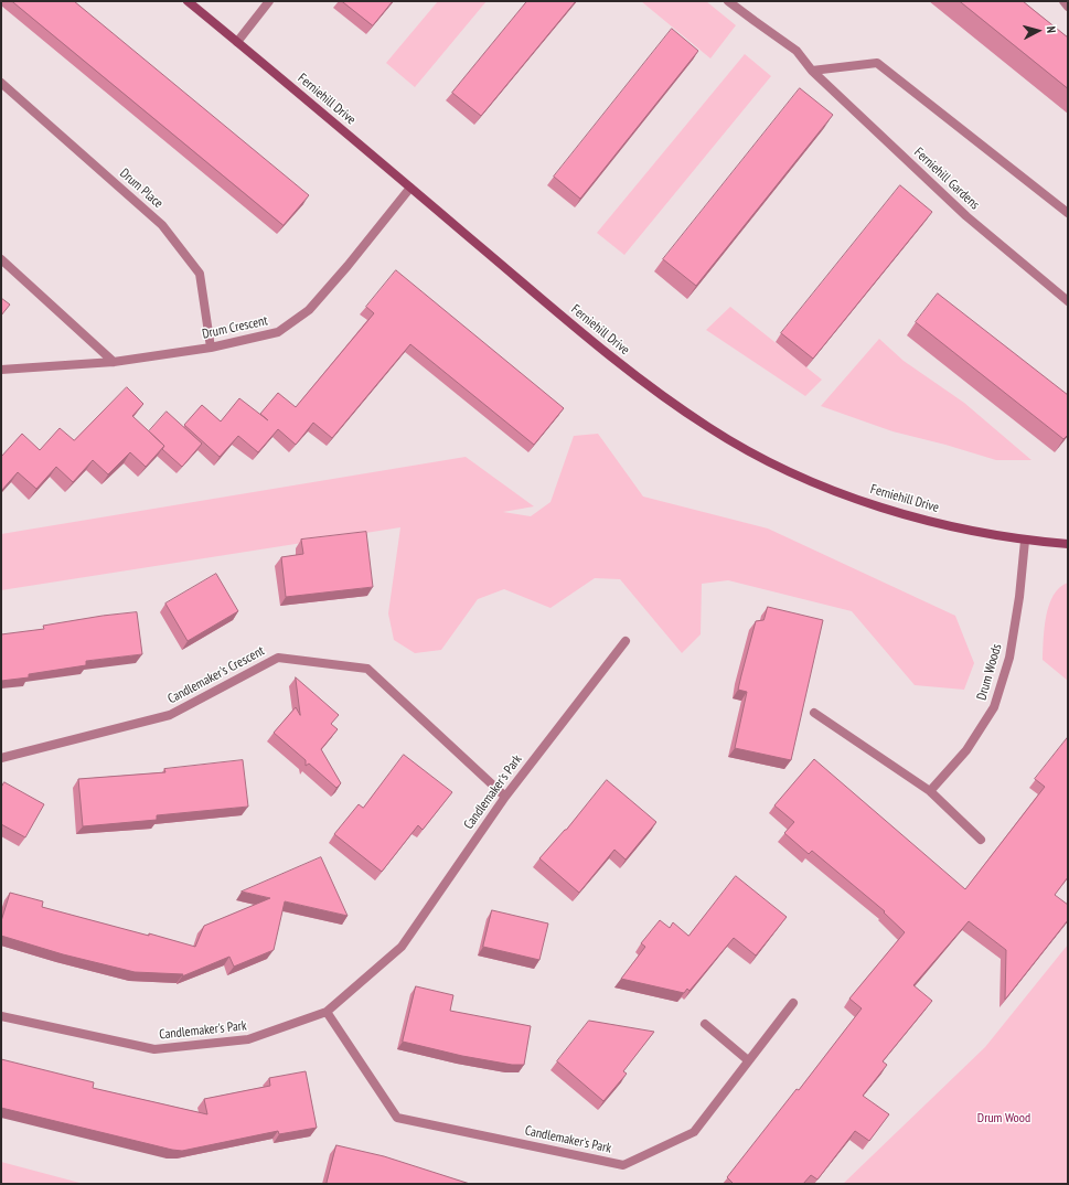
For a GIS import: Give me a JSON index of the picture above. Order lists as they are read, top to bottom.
{
  "streets": {
    "main road": ["Ferniehill Drive"],
    "street": [
      "Ferniehill Gardens",
      "Drum Place",
      "Drum Crescent",
      "Drum Woods",
      "Candlemaker's Crescent",
      "Candlemaker's Park"
    ]
  },
  "crossings": [
    ["Ferniehill Drive", "Drum Crescent"],
    ["Ferniehill Drive", "Drum Woods"],
    ["Drum Place", "Drum Crescent"],
    ["Candlemaker's Crescent", "Candlemaker's Park"]
  ],
  "parks": ["Drum Wood"],
  "north": "right"
}
